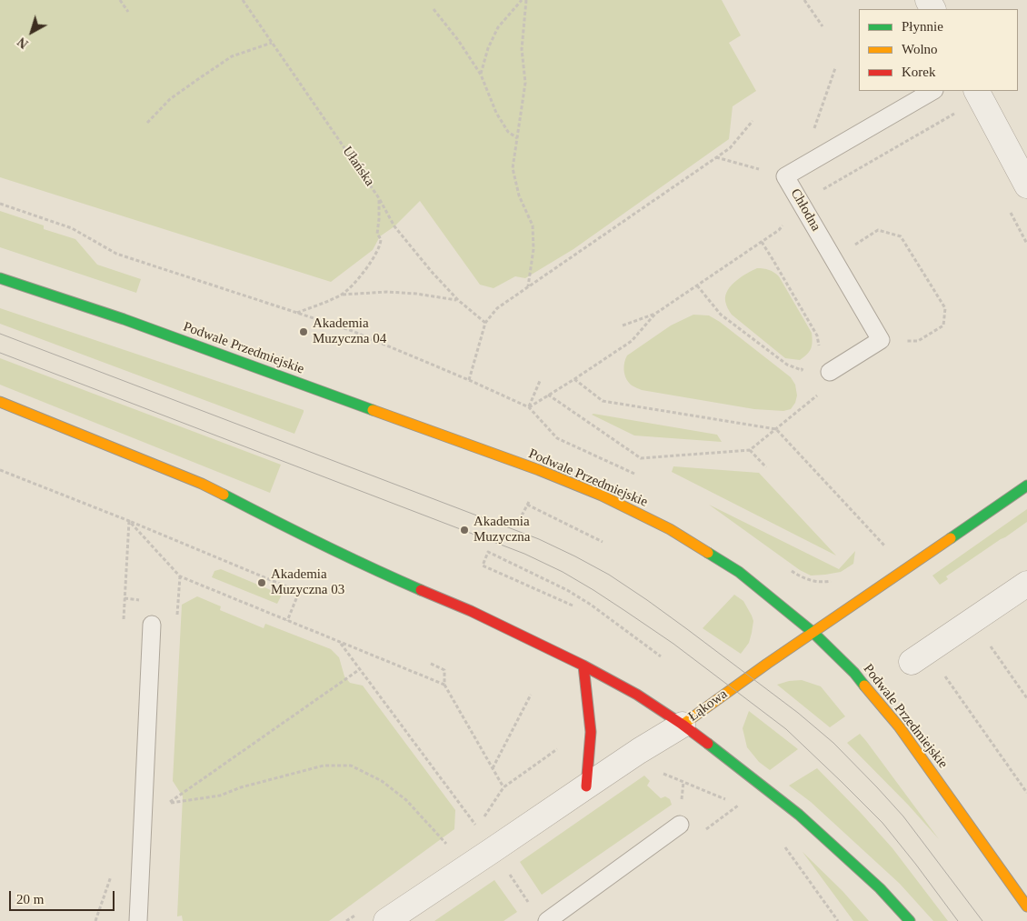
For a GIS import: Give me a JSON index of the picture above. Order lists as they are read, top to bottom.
{
  "streets": {
    "main road": ["Podwale Przedmiejskie", "Łąkowa"],
    "lane": ["Chłodna"],
    "path": ["Ułańska"]
  },
  "crossings": [
    ["Podwale Przedmiejskie", "Łąkowa"]
  ],
  "places": ["Akademia Muzyczna 04", "Akademia Muzyczna", "Akademia Muzyczna 03"],
  "legend": ["Płynnie", "Wolno", "Korek"],
  "scale_bar": "20 m",
  "north": "bottom left"
}
